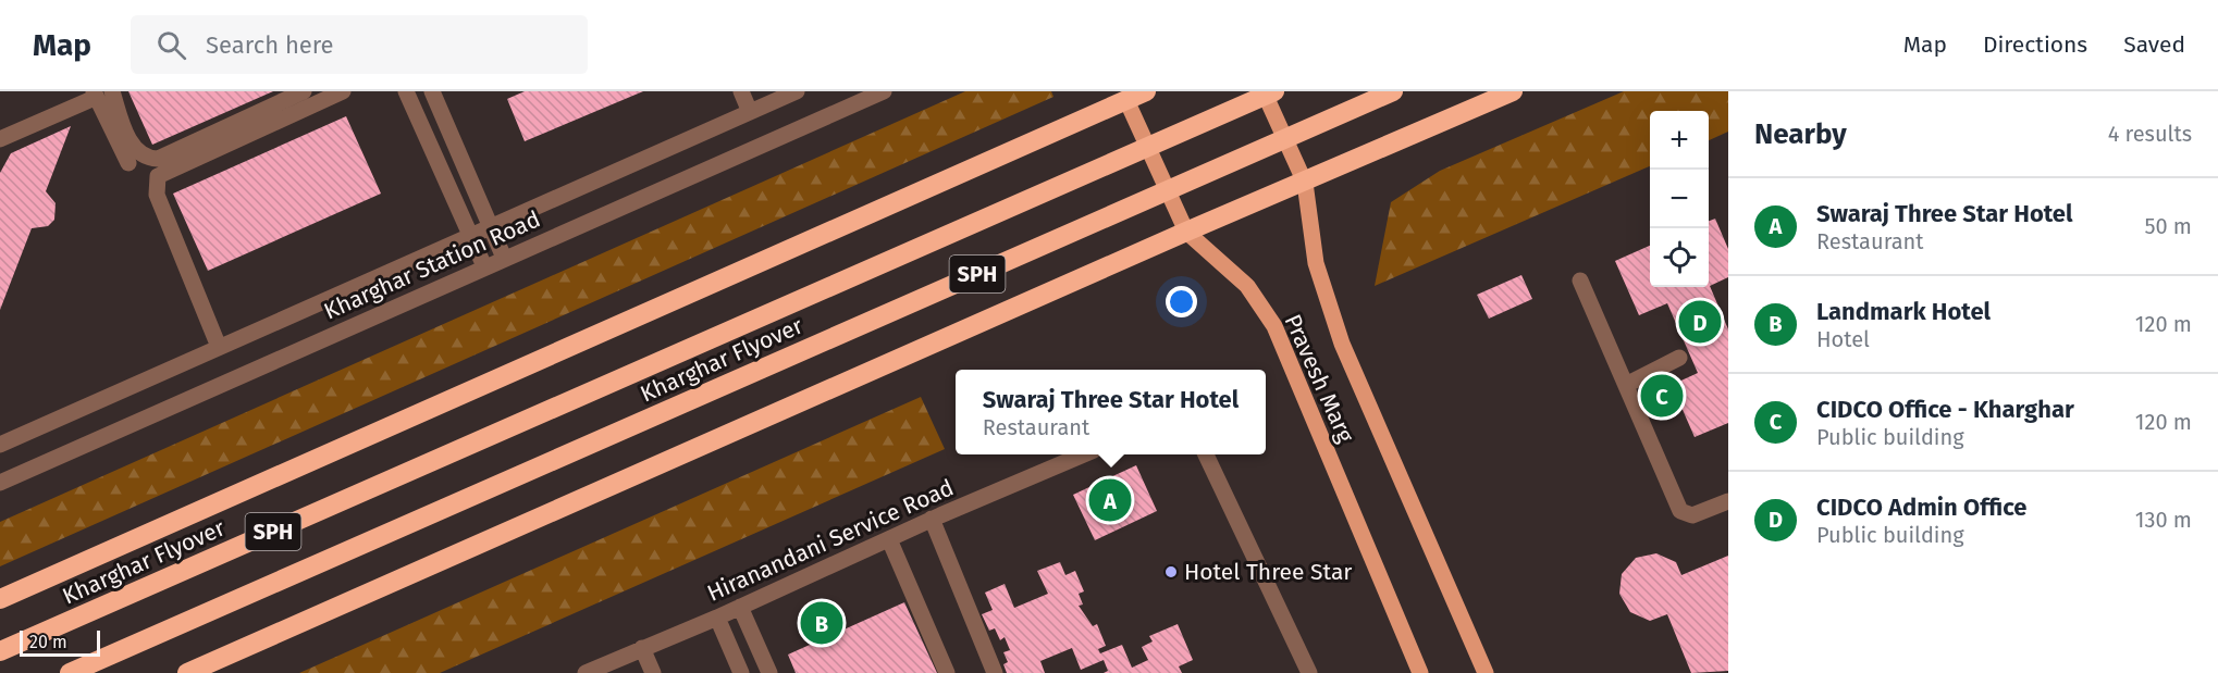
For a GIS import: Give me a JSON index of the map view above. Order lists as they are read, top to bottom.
{
  "streets": {
    "highway": ["SPH", "Kharghar Flyover"],
    "main road": ["Pravesh Marg"],
    "street": ["Kharghar Station Road", "Hiranandani Service Road"]
  },
  "places": ["Hotel Three Star"],
  "scale_bar": "20 m",
  "page": {
    "header": "Map",
    "search": "Search here",
    "nav": ["Map", "Directions", "Saved"],
    "heading": ["Nearby", "4 results"],
    "map_buttons": ["+", "−"],
    "list": [
      {
        "mark": "A",
        "name": "Swaraj Three Star Hotel",
        "note": "Restaurant",
        "value": "50 m"
      },
      {
        "mark": "B",
        "name": "Landmark Hotel",
        "note": "Hotel",
        "value": "120 m"
      },
      {
        "mark": "C",
        "name": "CIDCO Office - Kharghar",
        "note": "Public building",
        "value": "120 m"
      },
      {
        "mark": "D",
        "name": "CIDCO Admin Office",
        "note": "Public building",
        "value": "130 m"
      }
    ],
    "pins": [
      "D",
      "C",
      "A",
      "B"
    ],
    "popup": ["Swaraj Three Star Hotel", "Restaurant"],
    "scale": "20 m"
  }
}
